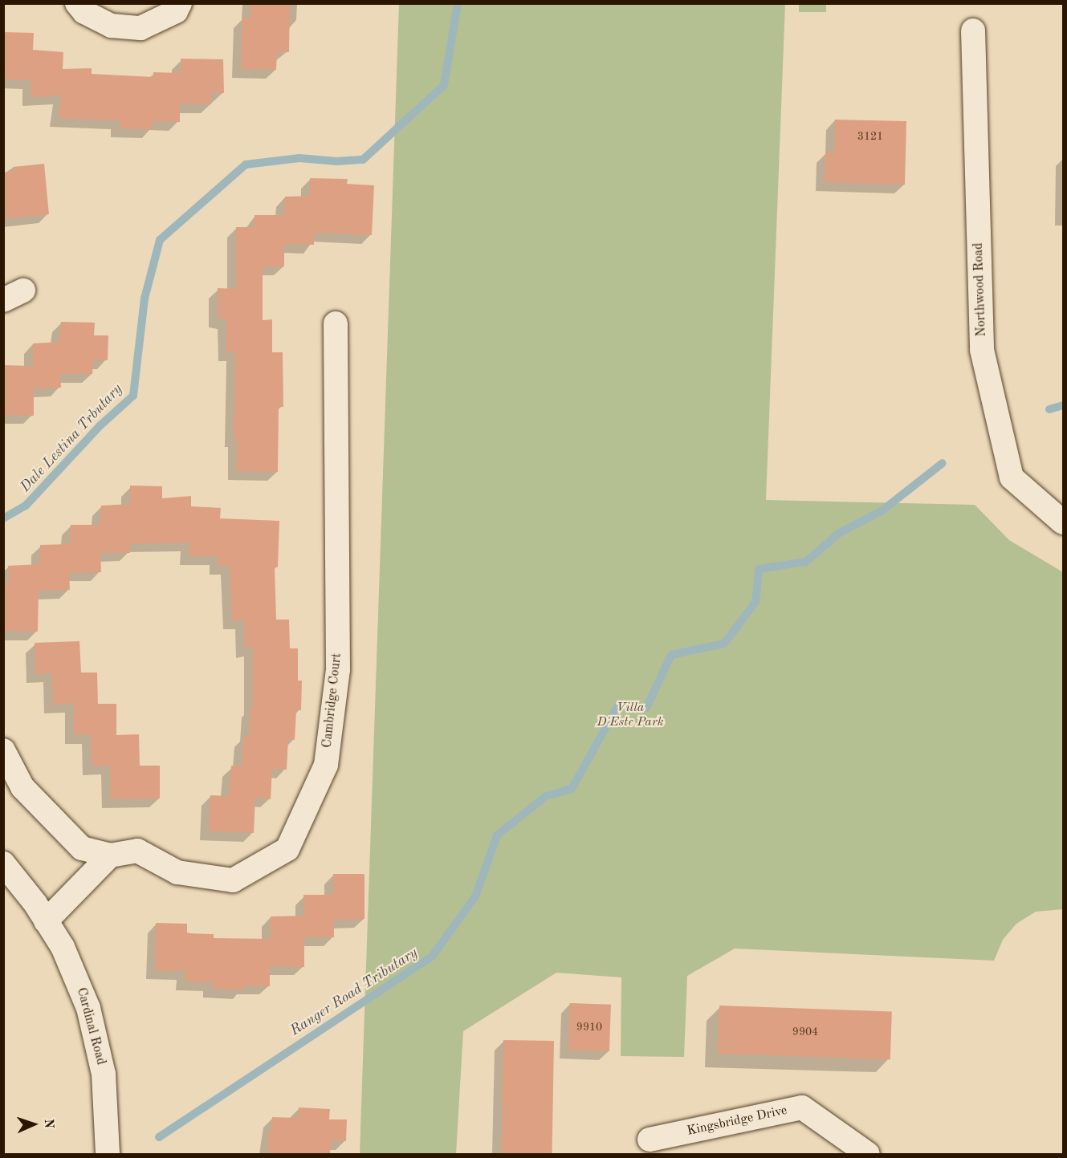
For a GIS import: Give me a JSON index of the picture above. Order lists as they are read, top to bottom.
{
  "streets": {
    "street": [
      "Northwood Road",
      "Cambridge Court",
      "Cardinal Road",
      "Kingsbridge Drive"
    ]
  },
  "water": ["Dale Lestina Trbutary", "Ranger Road Tributary"],
  "parks": ["Villa D'Este Park"],
  "house_numbers": ["3121", "9910", "9904"],
  "north": "right"
}
